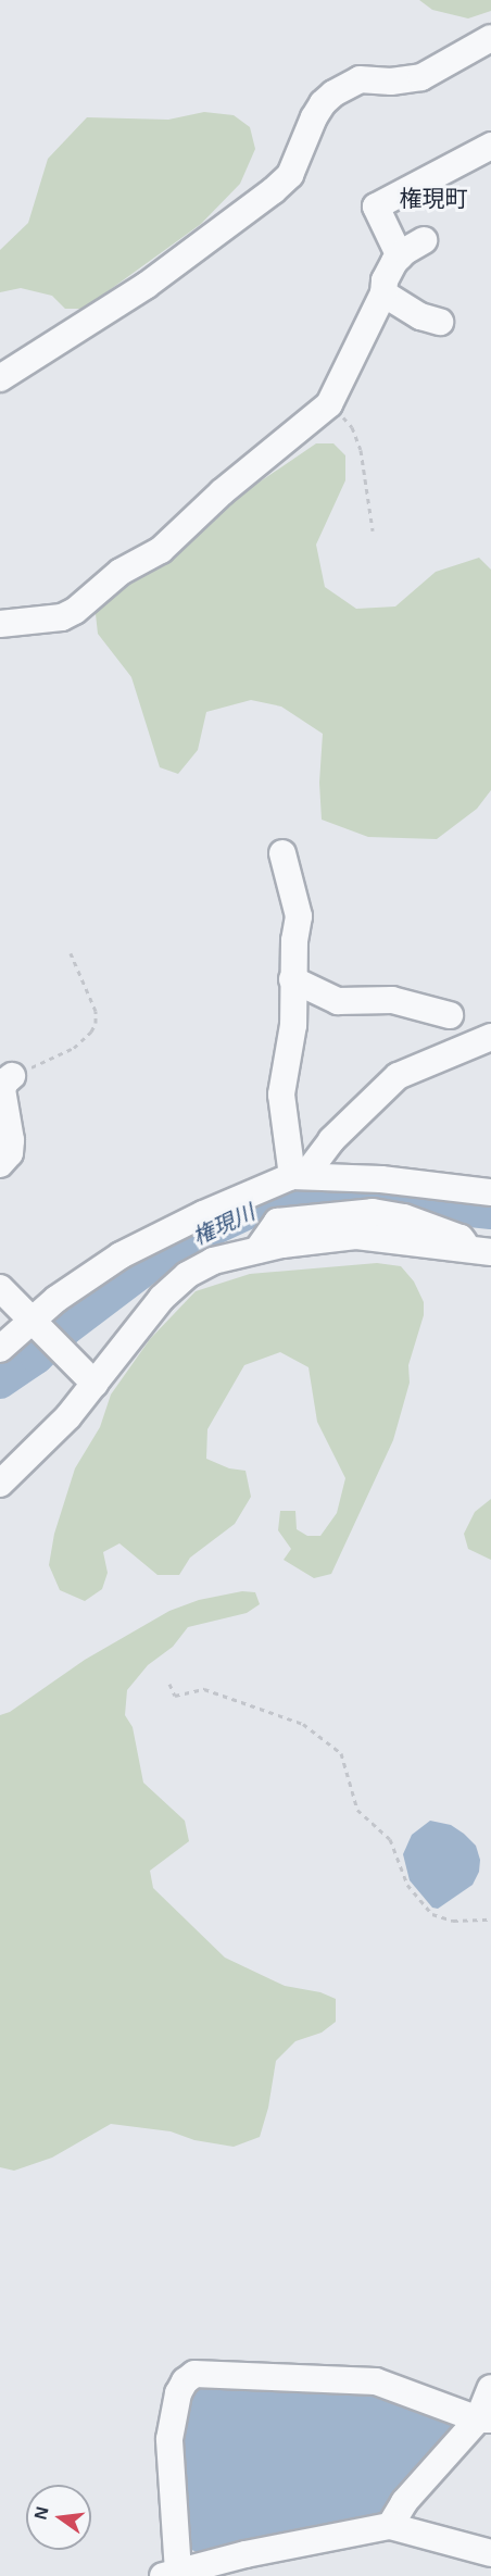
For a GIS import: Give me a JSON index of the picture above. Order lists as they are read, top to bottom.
{
  "districts": ["権現町"],
  "water": ["権現川"],
  "north": "left"
}
